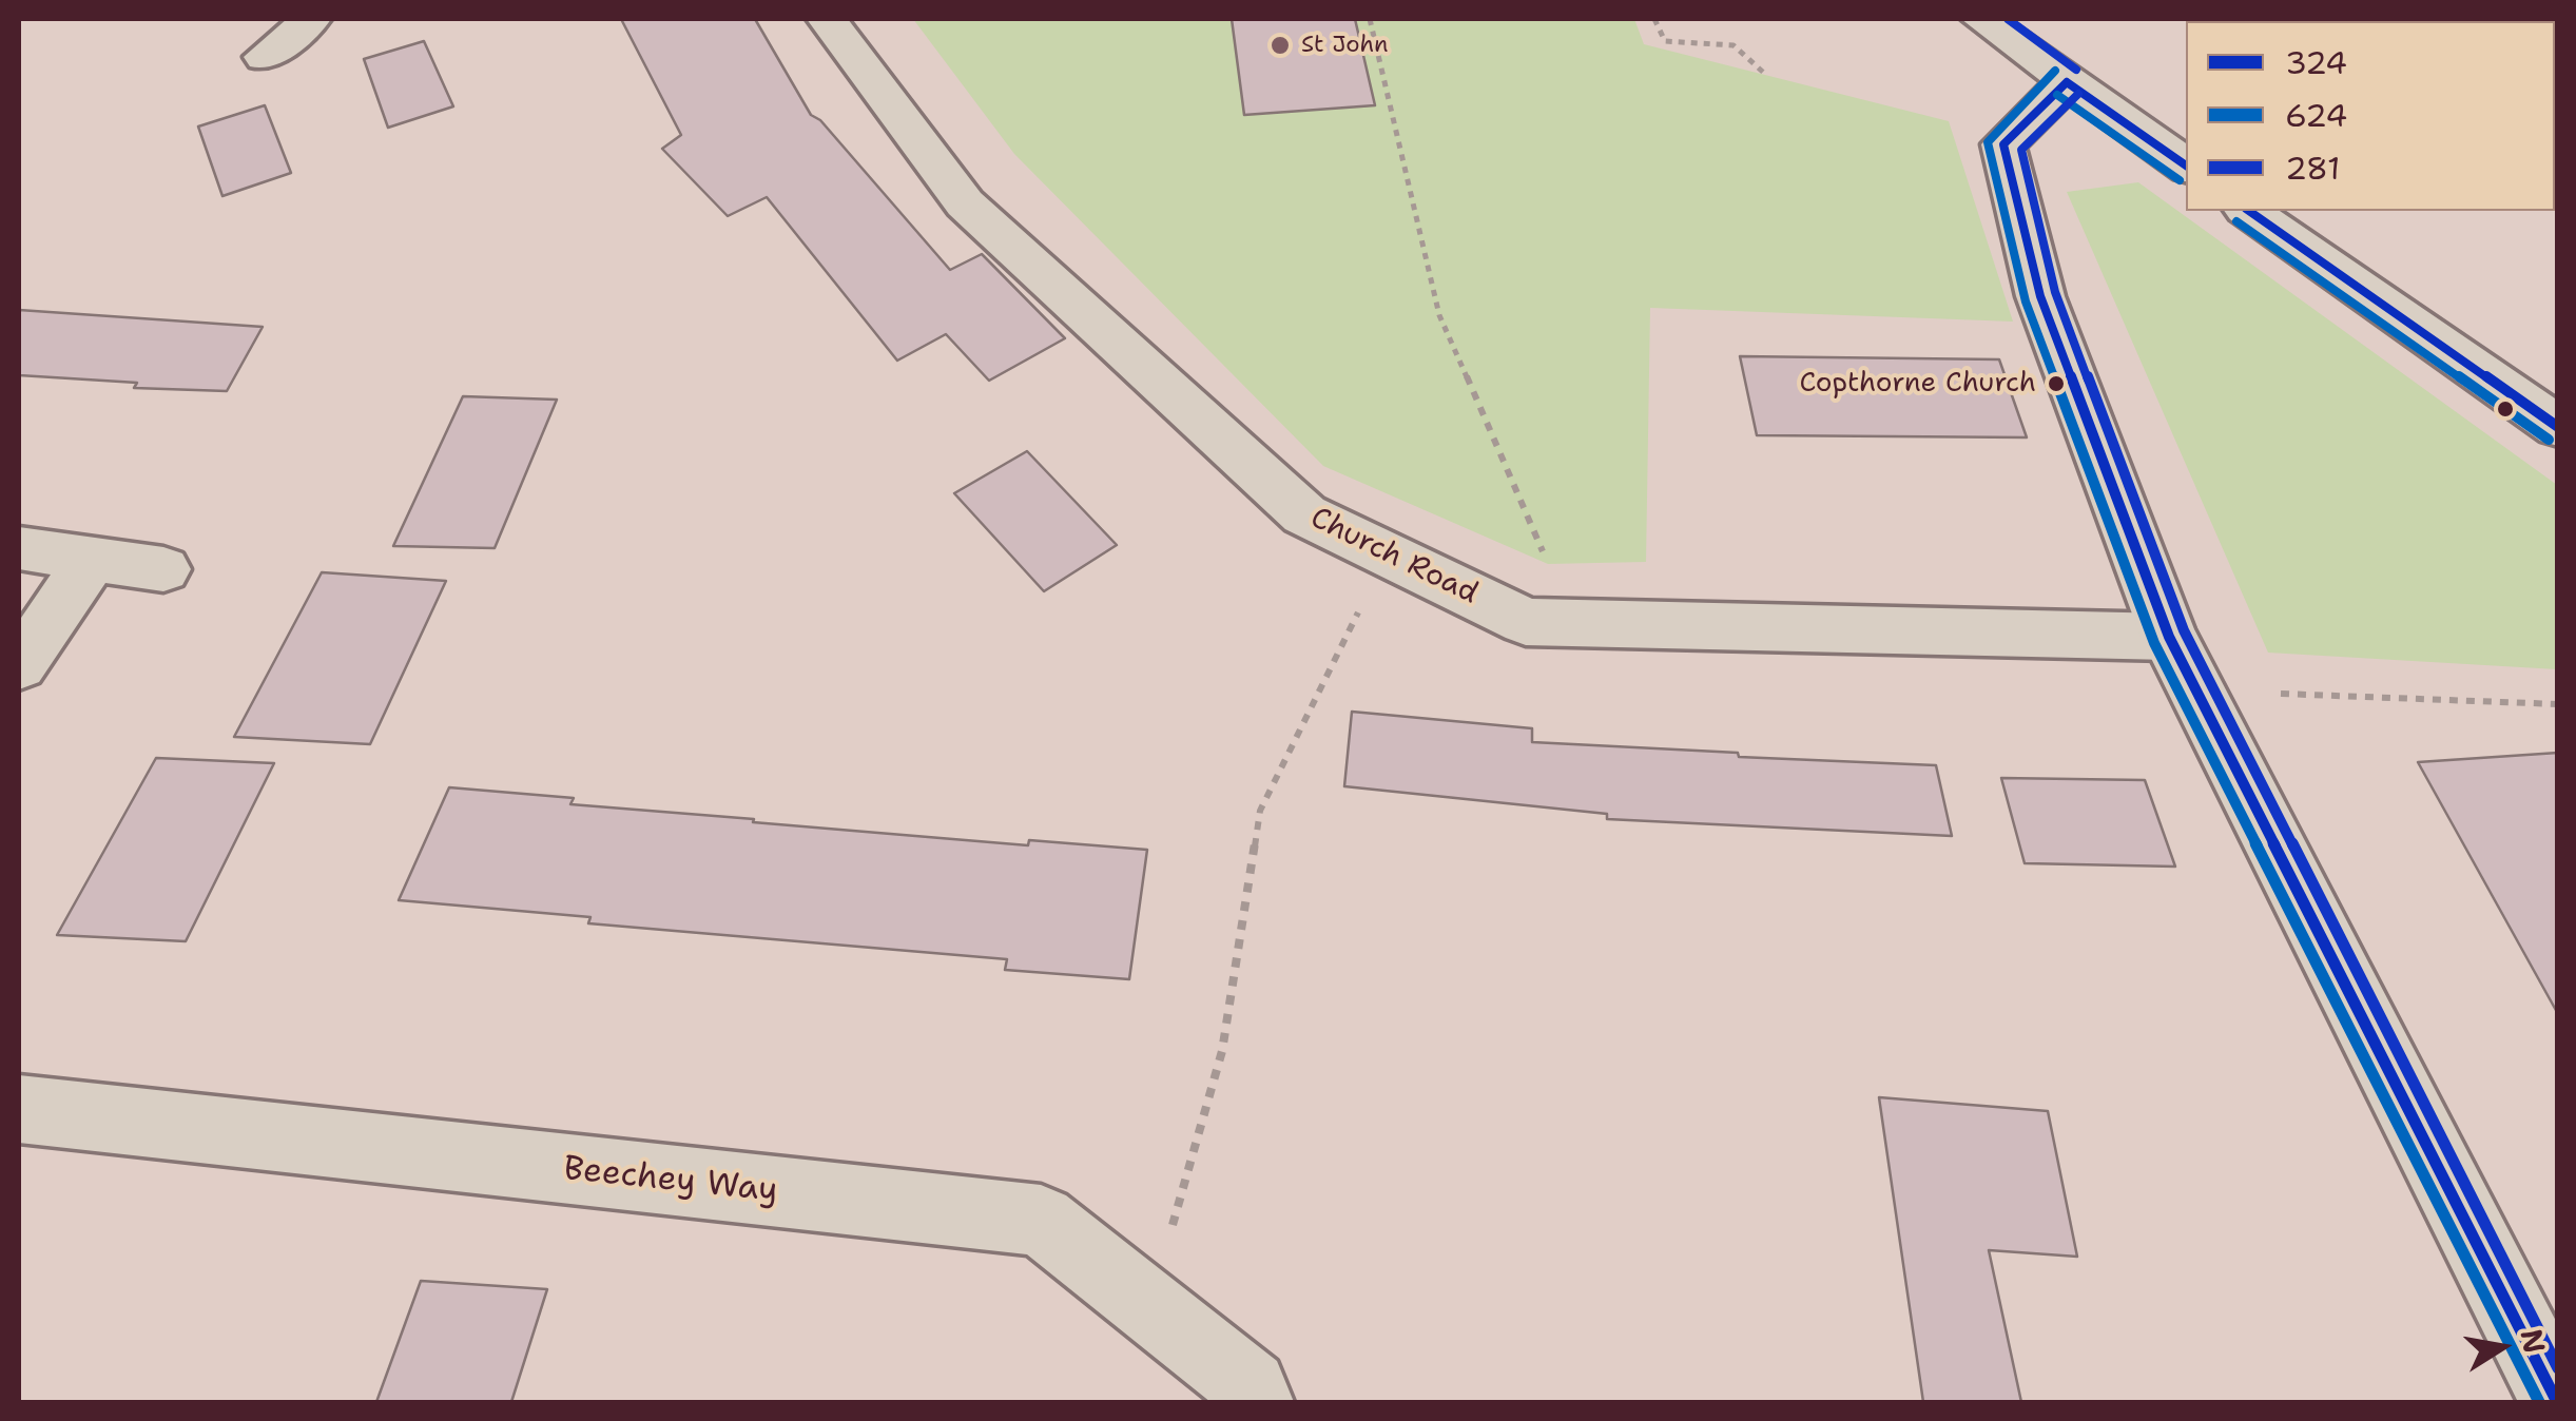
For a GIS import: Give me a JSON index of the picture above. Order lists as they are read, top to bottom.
{
  "streets": {
    "street": ["Church Road", "Beechey Way"]
  },
  "places": ["St John", "Copthorne Church"],
  "lines": ["transit line 281", "transit line 624", "transit line 324"],
  "legend": ["324", "624", "281"],
  "north": "right"
}
